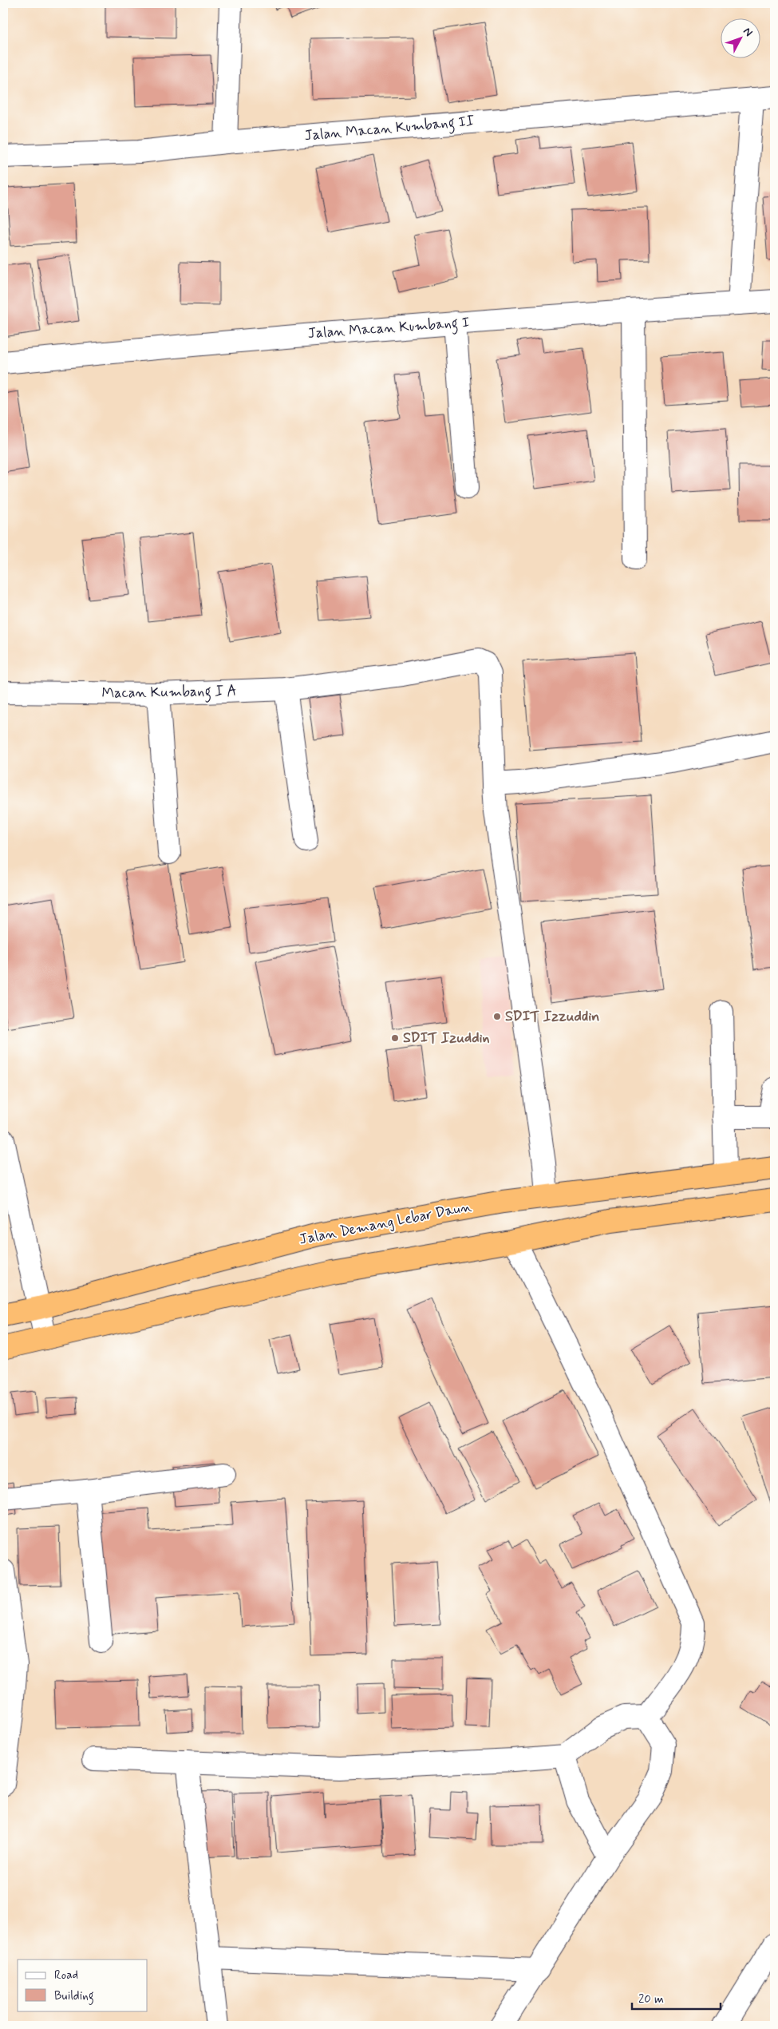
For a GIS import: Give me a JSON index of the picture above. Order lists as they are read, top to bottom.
{
  "streets": {
    "highway": ["Jalan Demang Lebar Daun"],
    "street": ["Jalan Macan Kumbang II", "Jalan Macan Kumbang I", "Macan Kumbang I A"]
  },
  "crossings": [
    ["Macan Kumbang I A", "Jalan Demang Lebar Daun"]
  ],
  "places": ["SDIT Izzuddin", "SDIT Izuddin"],
  "legend": ["Road", "Building"],
  "scale_bar": "20 m",
  "north": "top right"
}
